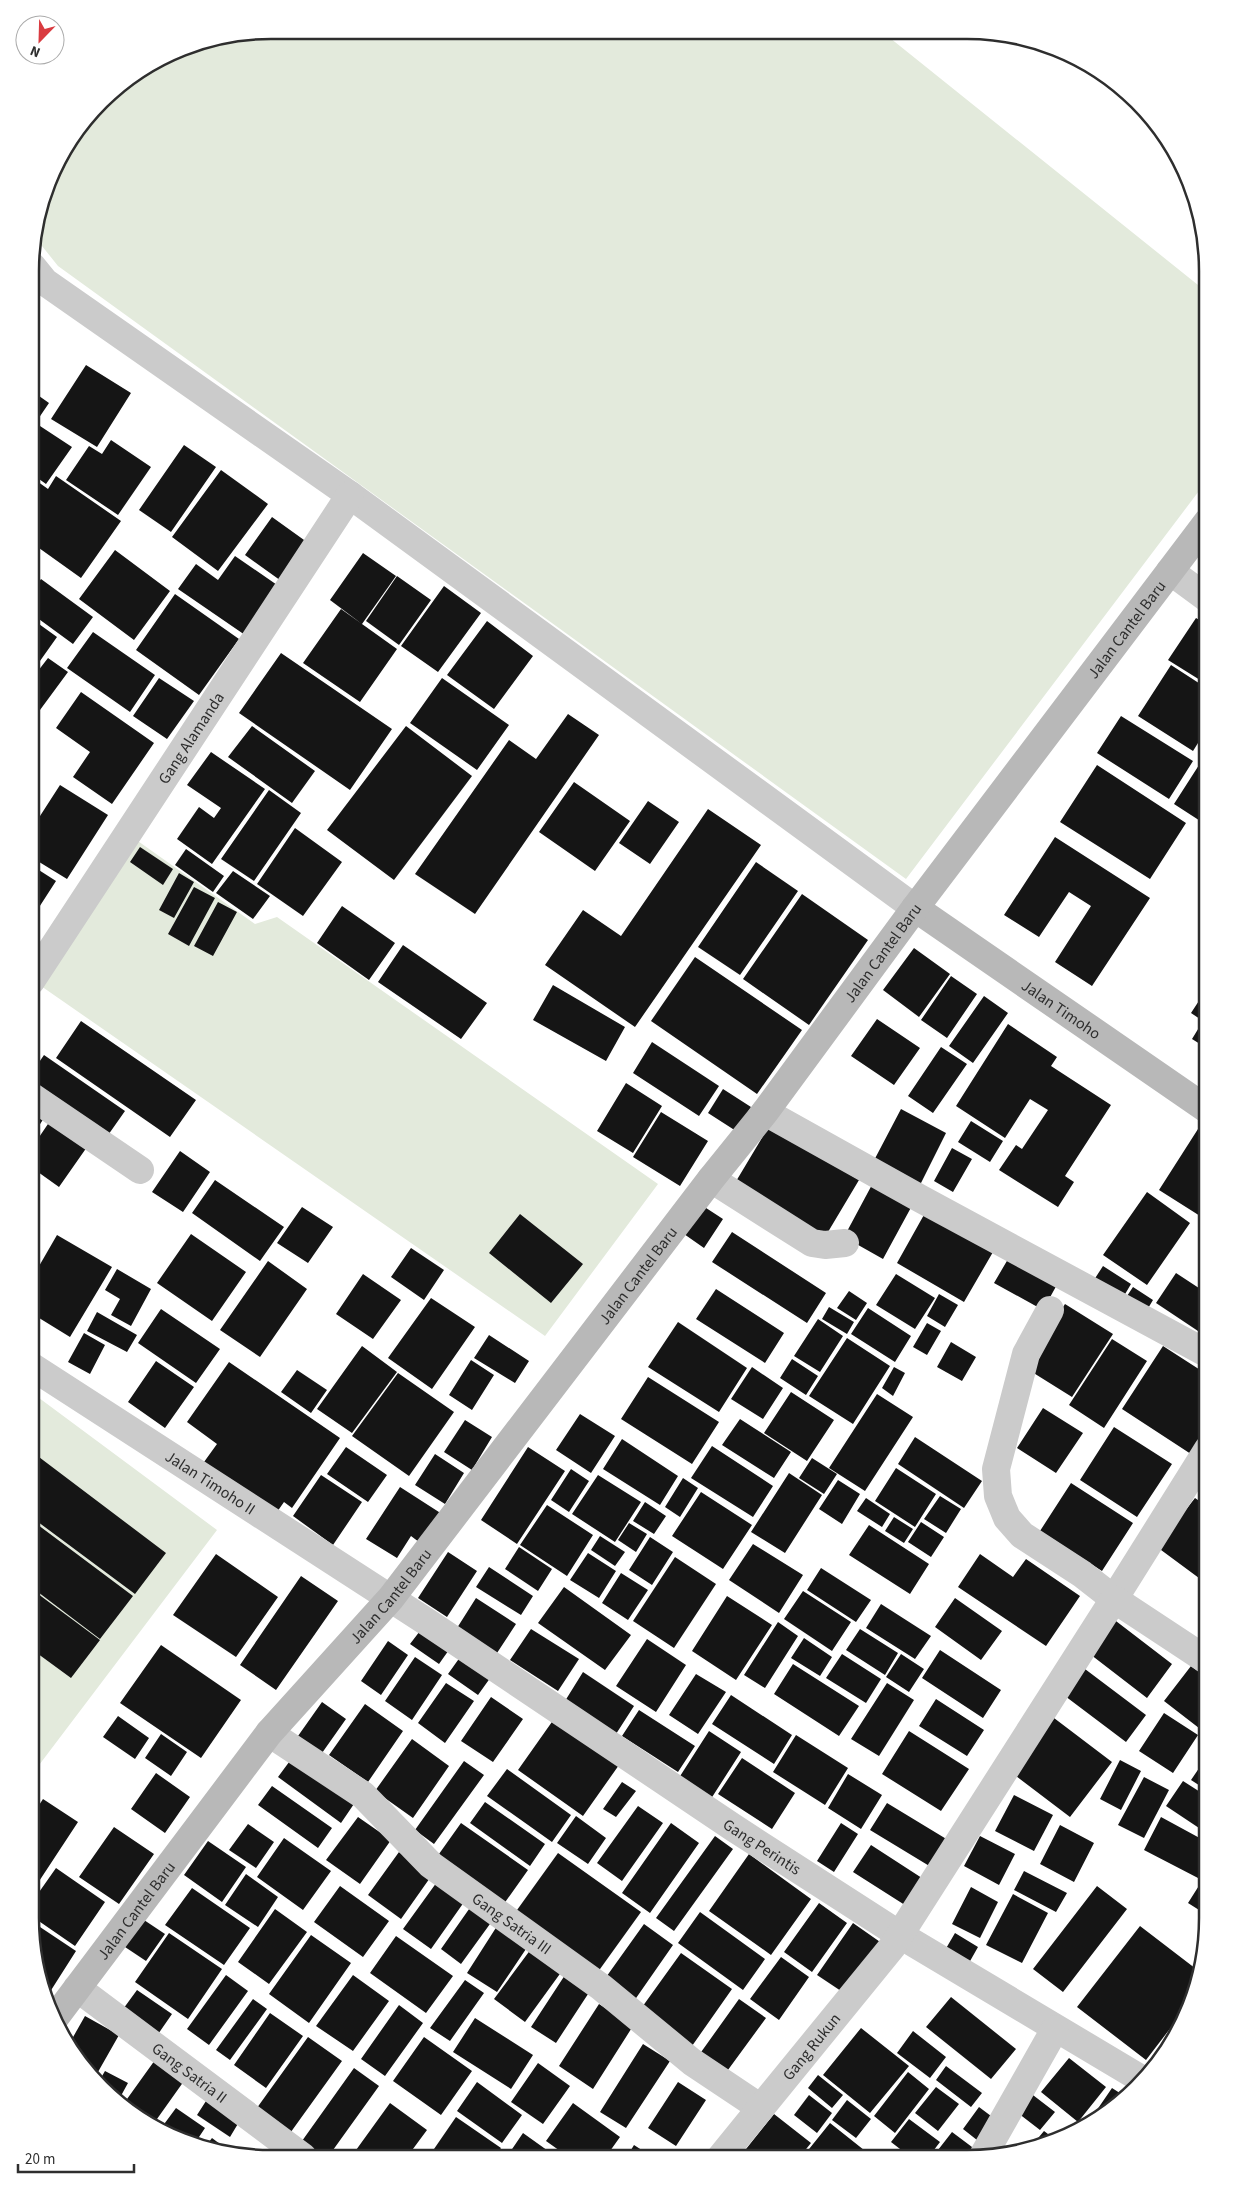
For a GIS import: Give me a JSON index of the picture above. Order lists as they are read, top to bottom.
{
  "streets": {
    "street": [
      "Jalan Cantel Baru",
      "Gang Alamanda",
      "Jalan Timoho",
      "Jalan Timoho II",
      "Gang Perintis",
      "Gang Satria III",
      "Gang Rukun",
      "Gang Satria II"
    ]
  },
  "crossings": [
    ["Jalan Cantel Baru", "Jalan Timoho"],
    ["Jalan Cantel Baru", "Jalan Timoho II"],
    ["Jalan Cantel Baru", "Gang Perintis"],
    ["Jalan Cantel Baru", "Gang Satria III"],
    ["Jalan Cantel Baru", "Gang Satria II"],
    ["Jalan Timoho II", "Gang Perintis"],
    ["Gang Perintis", "Gang Rukun"],
    ["Gang Satria III", "Gang Rukun"]
  ],
  "scale_bar": "20 m",
  "north": "bottom left"
}
